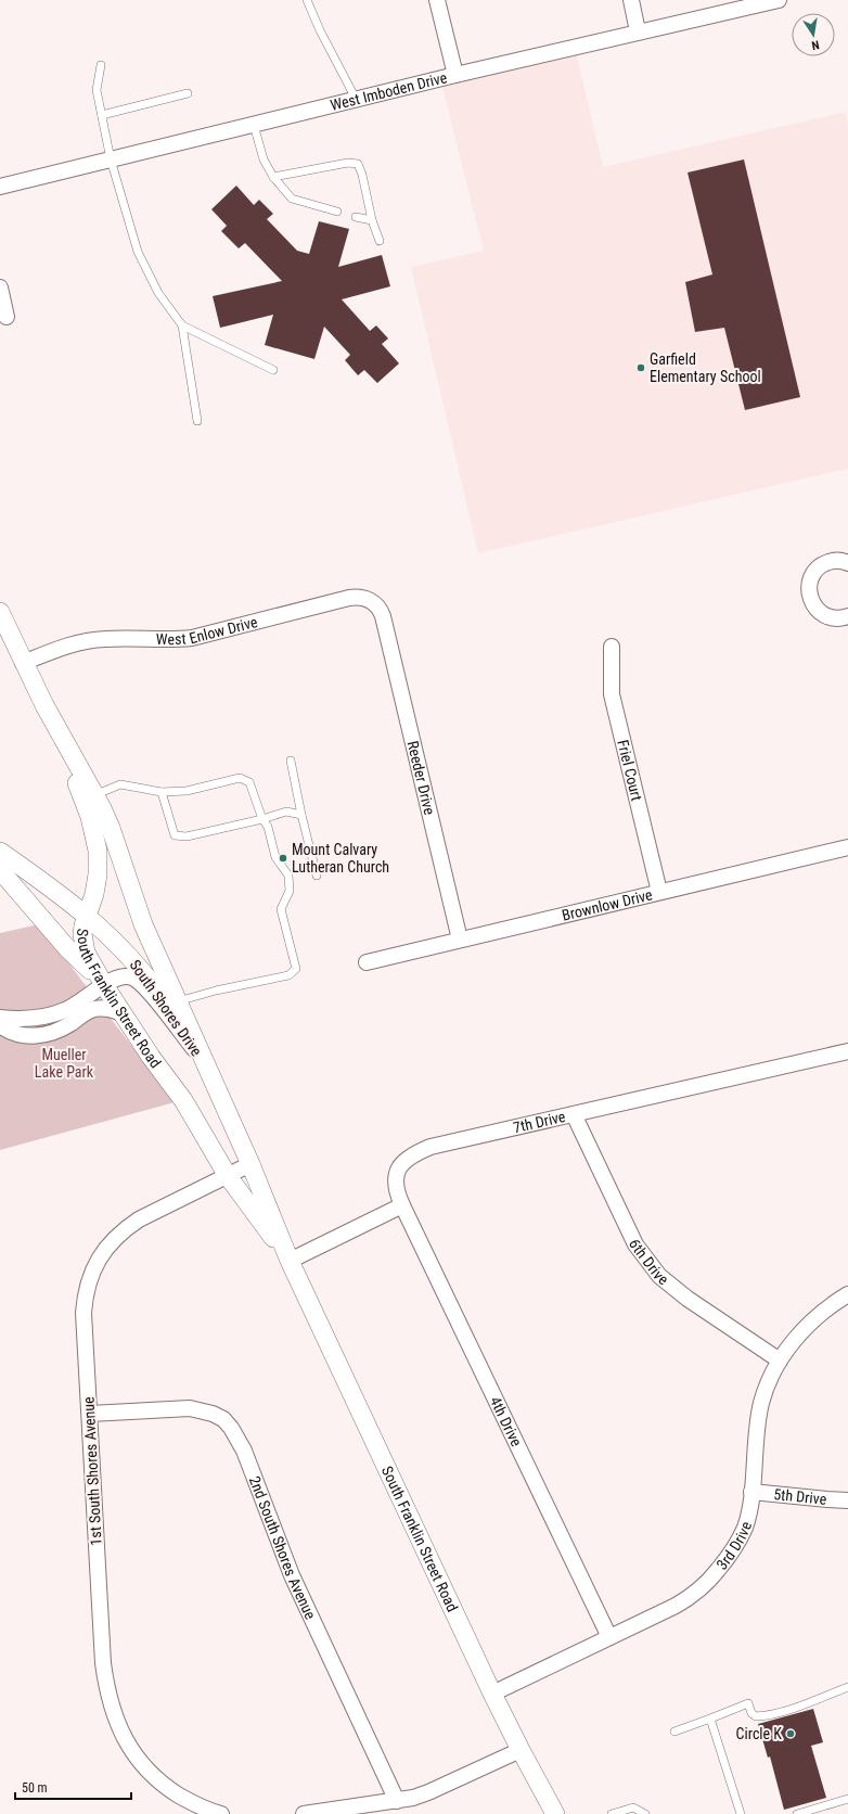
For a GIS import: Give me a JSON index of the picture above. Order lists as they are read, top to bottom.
{
  "streets": {
    "street": [
      "West Imboden Drive",
      "West Enlow Drive",
      "Friel Court",
      "Reeder Drive",
      "Brownlow Drive",
      "South Franklin Street Road",
      "South Shores Drive",
      "7th Drive",
      "6th Drive",
      "4th Drive",
      "1st South Shores Avenue",
      "5th Drive",
      "3rd Drive",
      "2nd South Shores Avenue"
    ]
  },
  "crossings": [
    ["West Enlow Drive", "Reeder Drive"],
    ["West Enlow Drive", "South Franklin Street Road"],
    ["Friel Court", "Brownlow Drive"],
    ["Reeder Drive", "Brownlow Drive"],
    ["South Franklin Street Road", "South Shores Drive"],
    ["South Franklin Street Road", "1st South Shores Avenue"],
    ["South Franklin Street Road", "3rd Drive"],
    ["7th Drive", "6th Drive"],
    ["7th Drive", "4th Drive"],
    ["6th Drive", "3rd Drive"],
    ["4th Drive", "3rd Drive"],
    ["1st South Shores Avenue", "2nd South Shores Avenue"],
    ["5th Drive", "3rd Drive"]
  ],
  "parks": ["Mueller Lake Park"],
  "places": ["Garfield Elementary School", "Mount Calvary Lutheran Church", "Circle K"],
  "scale_bar": "50 m",
  "north": "bottom"
}
